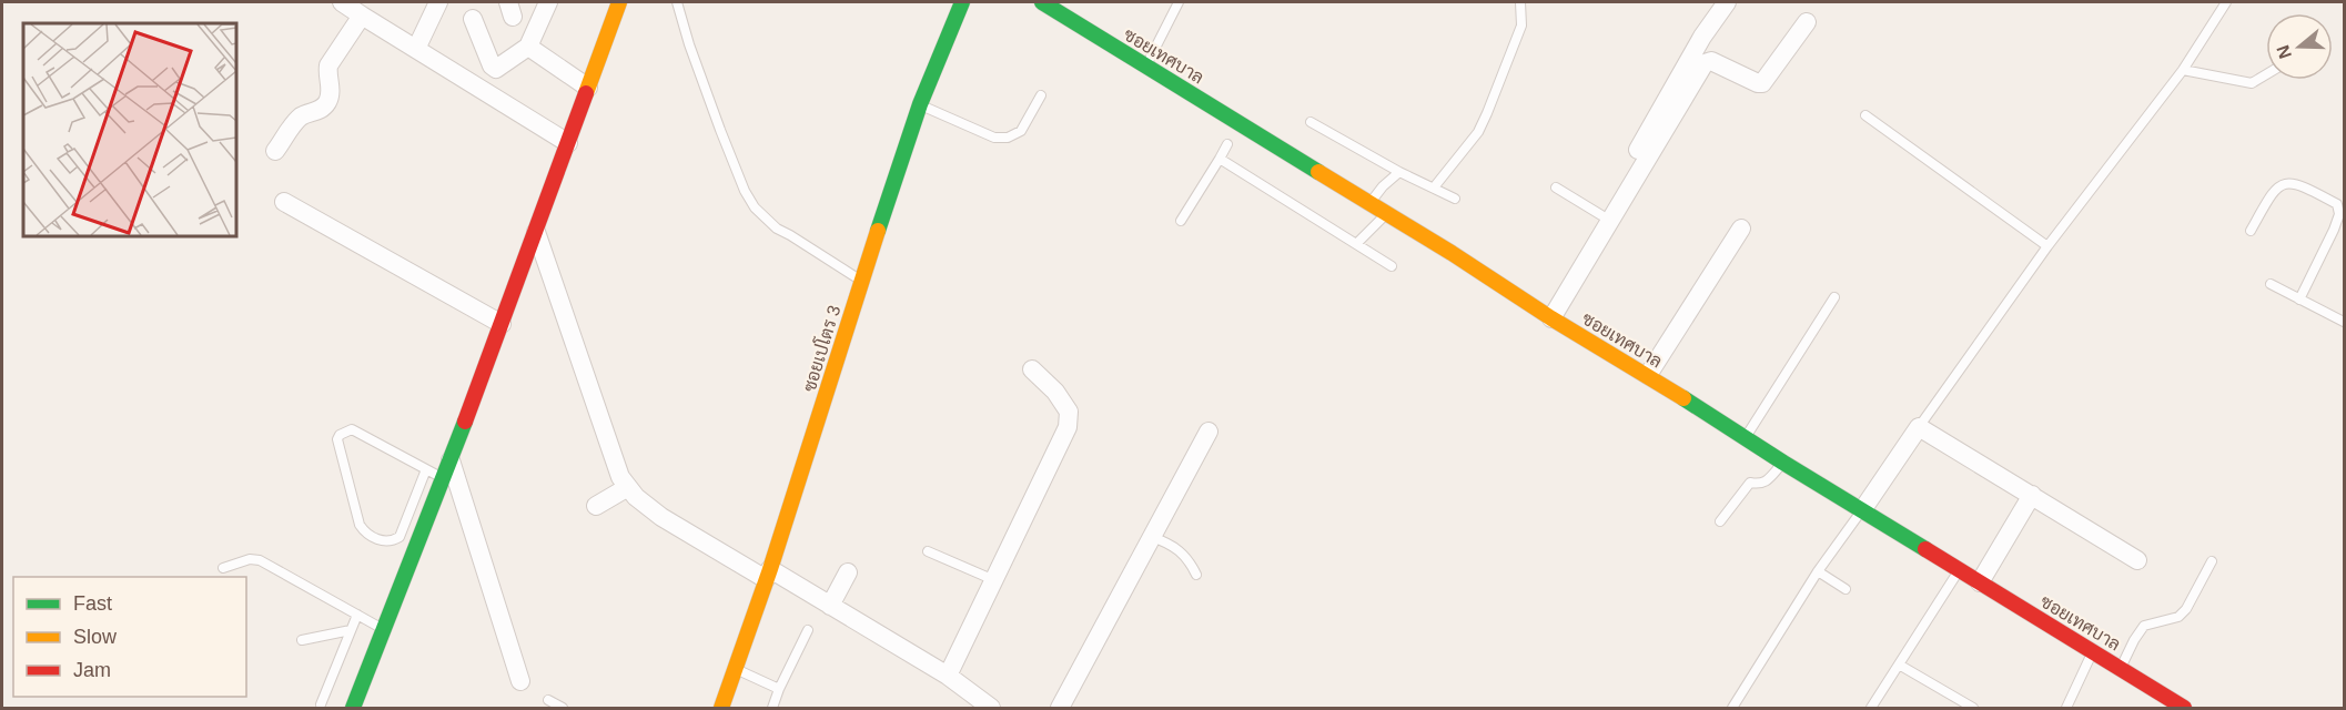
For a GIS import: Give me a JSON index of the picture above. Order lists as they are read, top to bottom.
{
  "streets": {
    "street": ["ซอยเทศบาล", "ซอยเปโตร 3"]
  },
  "legend": ["Fast", "Slow", "Jam"],
  "north": "left"
}
